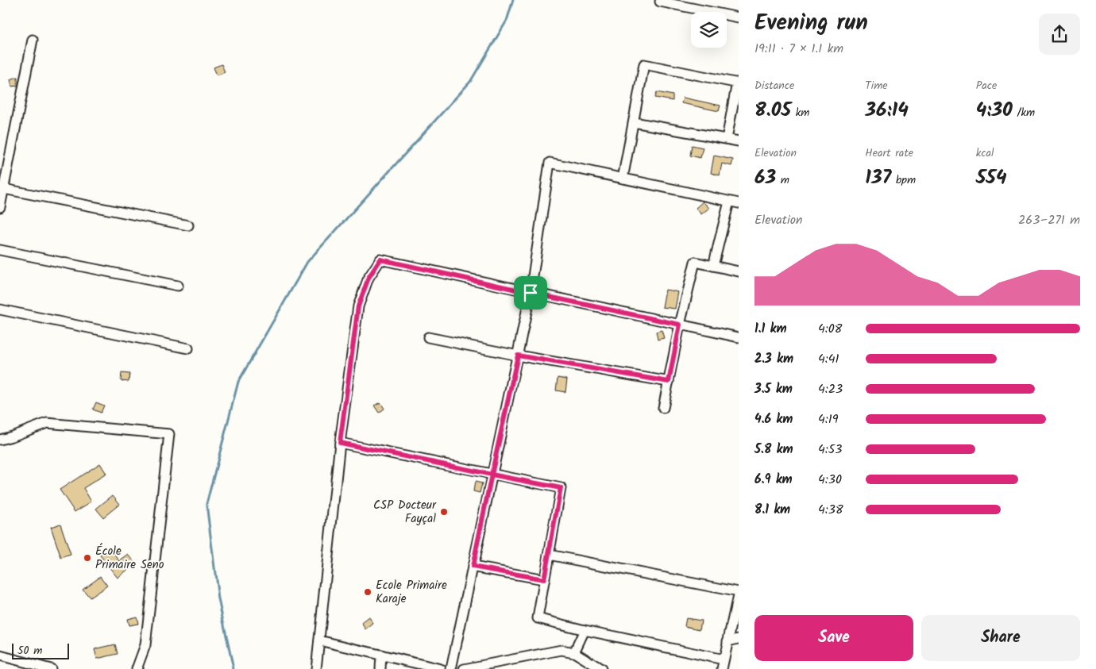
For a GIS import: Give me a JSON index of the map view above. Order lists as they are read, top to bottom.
{
  "places": ["CSP Docteur Fayçal", "École Primaire Seno", "Ecole Primaire Karaje"],
  "scale_bar": "50 m",
  "page": {
    "heading": ["Evening run", "19:11 · 7 × 1.1 km"],
    "stats": [
      ["Distance", "8.05 km"],
      ["Time", "36:14"],
      ["Pace", "4:30 /km"],
      ["Elevation", "63 m"],
      ["Heart rate", "137 bpm"],
      ["kcal", "554"]
    ],
    "chart": ["Elevation", "263–271 m"],
    "list": [
      {
        "name": "1.1 km",
        "note": "4:08"
      },
      {
        "name": "2.3 km",
        "note": "4:41"
      },
      {
        "name": "3.5 km",
        "note": "4:23"
      },
      {
        "name": "4.6 km",
        "note": "4:19"
      },
      {
        "name": "5.8 km",
        "note": "4:53"
      },
      {
        "name": "6.9 km",
        "note": "4:30"
      },
      {
        "name": "8.1 km",
        "note": "4:38"
      }
    ],
    "buttons": ["Save", "Share"],
    "scale": "50 m"
  }
}
